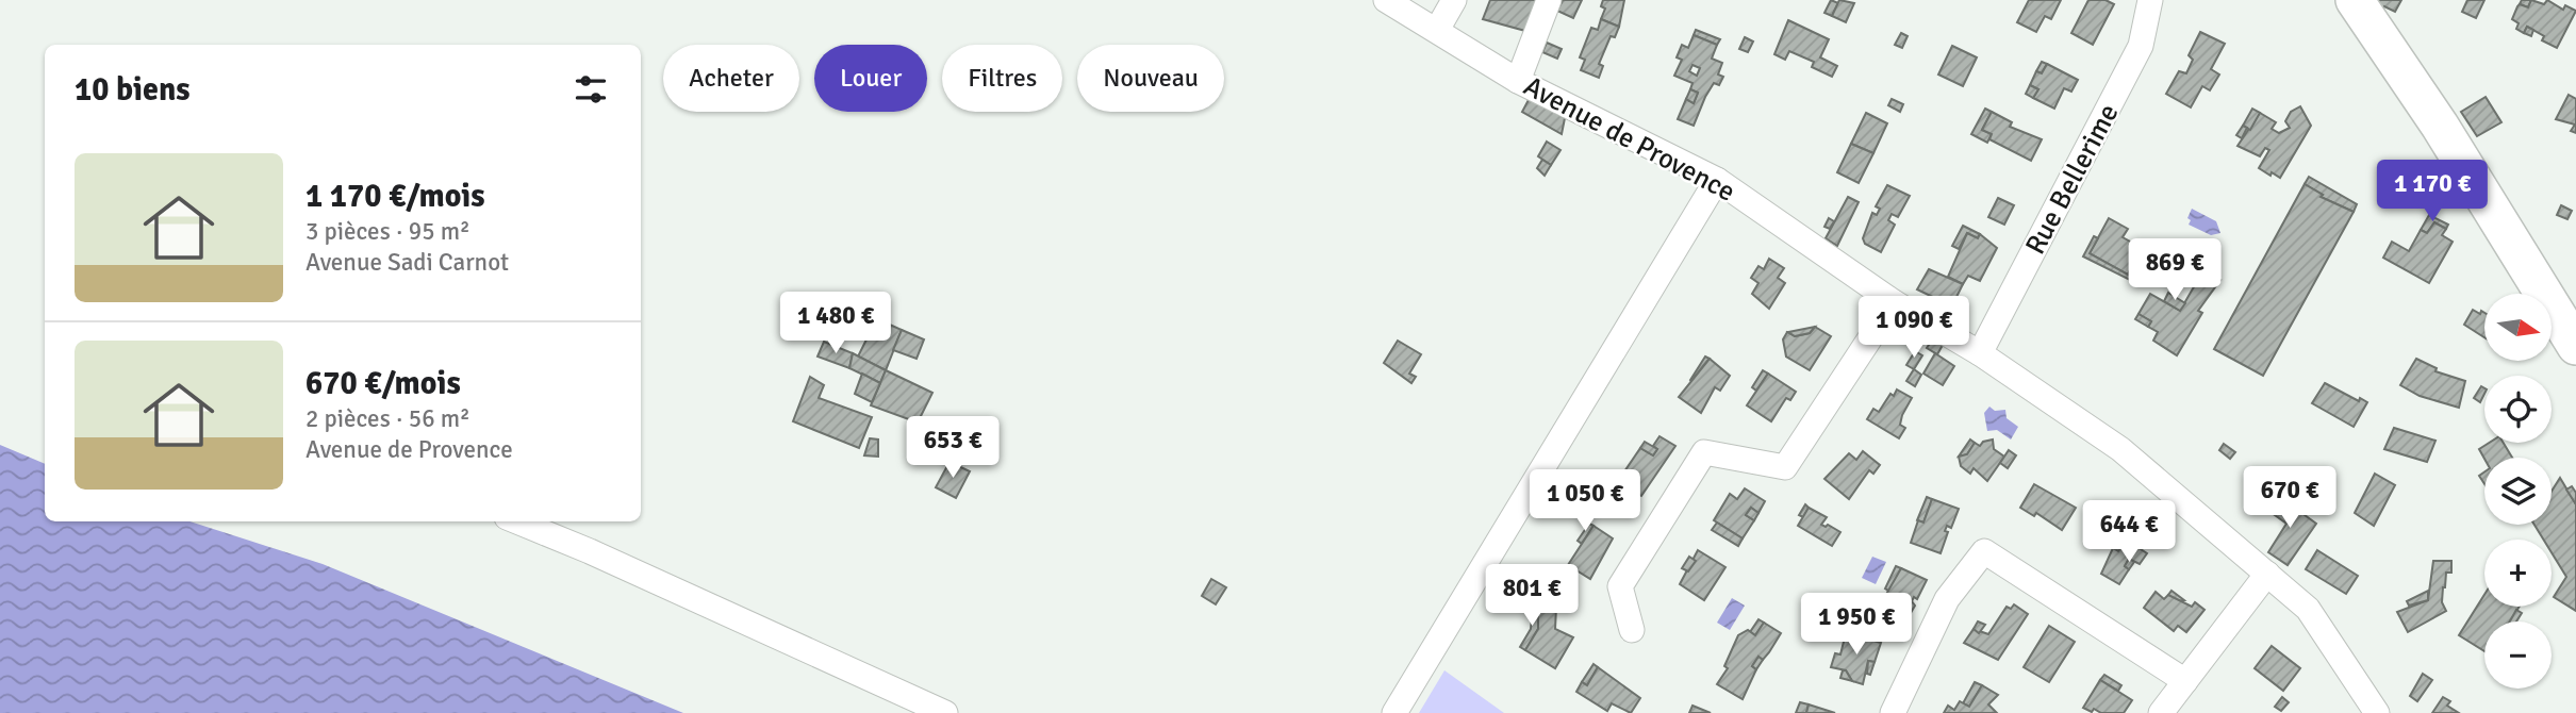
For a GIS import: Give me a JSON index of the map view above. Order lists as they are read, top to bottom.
{
  "streets": {
    "street": ["Avenue de Provence", "Rue Bellerime"]
  },
  "crossings": [
    ["Avenue de Provence", "Rue Bellerime"]
  ],
  "north": "right",
  "page": {
    "chip": [
      "Acheter",
      "Louer",
      "Filtres",
      "Nouveau"
    ],
    "heading": "10 biens",
    "list": [
      {
        "name": "1 170 €/mois",
        "note": "3 pièces · 95 m² · Avenue Sadi Carnot"
      },
      {
        "name": "670 €/mois",
        "note": "2 pièces · 56 m² · Avenue de Provence"
      }
    ],
    "price": [
      "1 170 €",
      "869 €",
      "1 480 €",
      "1 090 €",
      "653 €",
      "670 €",
      "1 050 €",
      "644 €",
      "801 €",
      "1 950 €"
    ],
    "map_buttons": ["+", "−"]
  }
}
